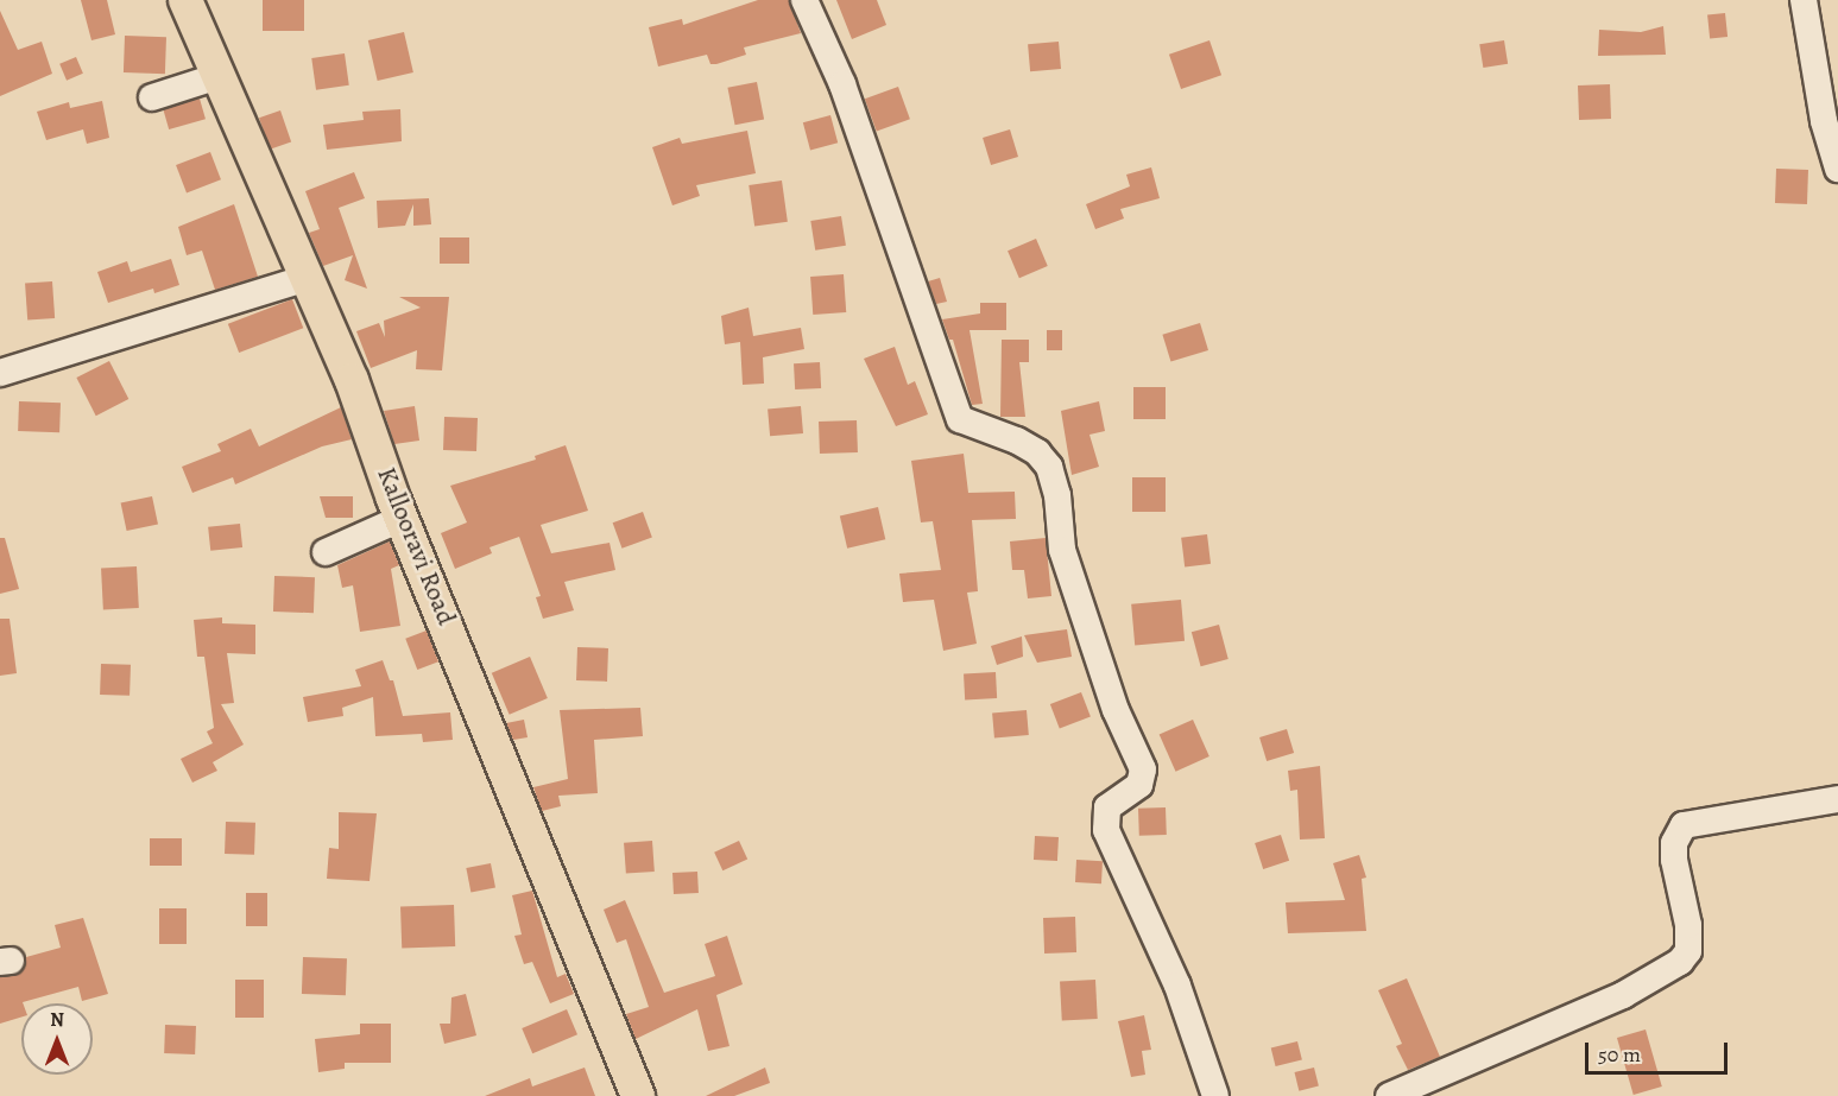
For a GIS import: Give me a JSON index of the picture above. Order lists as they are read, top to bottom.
{
  "streets": {
    "main road": ["Kallooravi Road"]
  },
  "scale_bar": "50 m",
  "north": "top"
}
